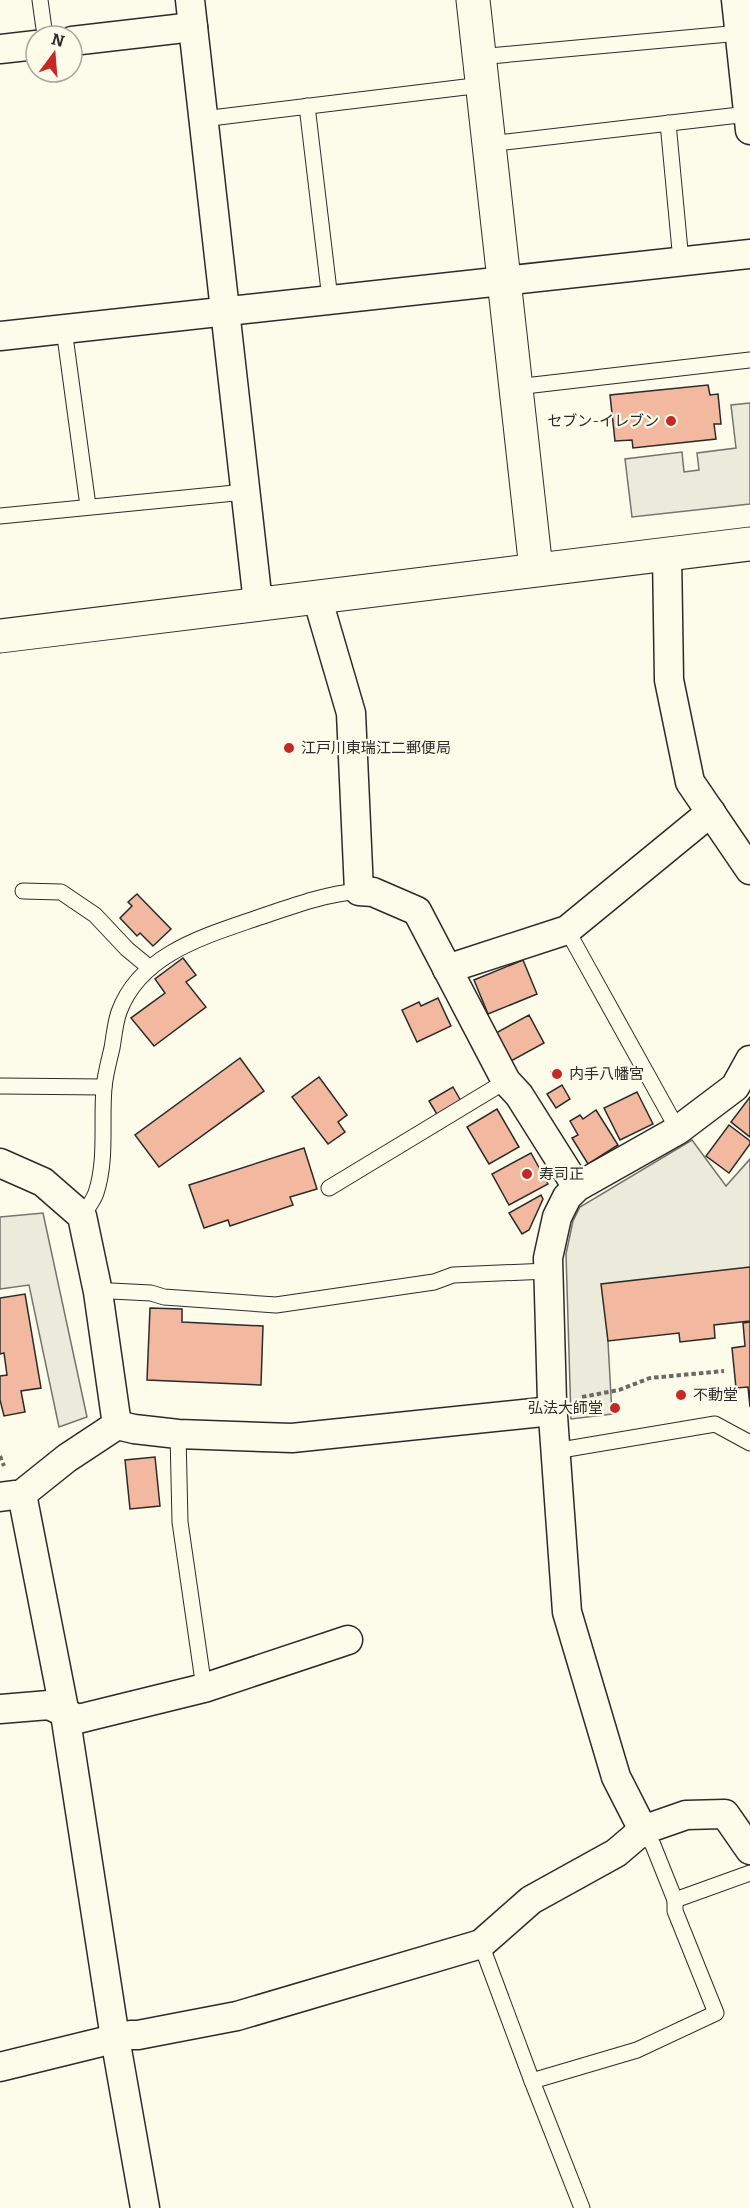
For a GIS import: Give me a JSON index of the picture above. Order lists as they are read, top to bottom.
{
  "places": [
    "セブン-イレブン",
    "江戸川東瑞江二郵便局",
    "内手八幡宮",
    "寿司正",
    "不動堂",
    "弘法大師堂"
  ],
  "north": "top"
}
